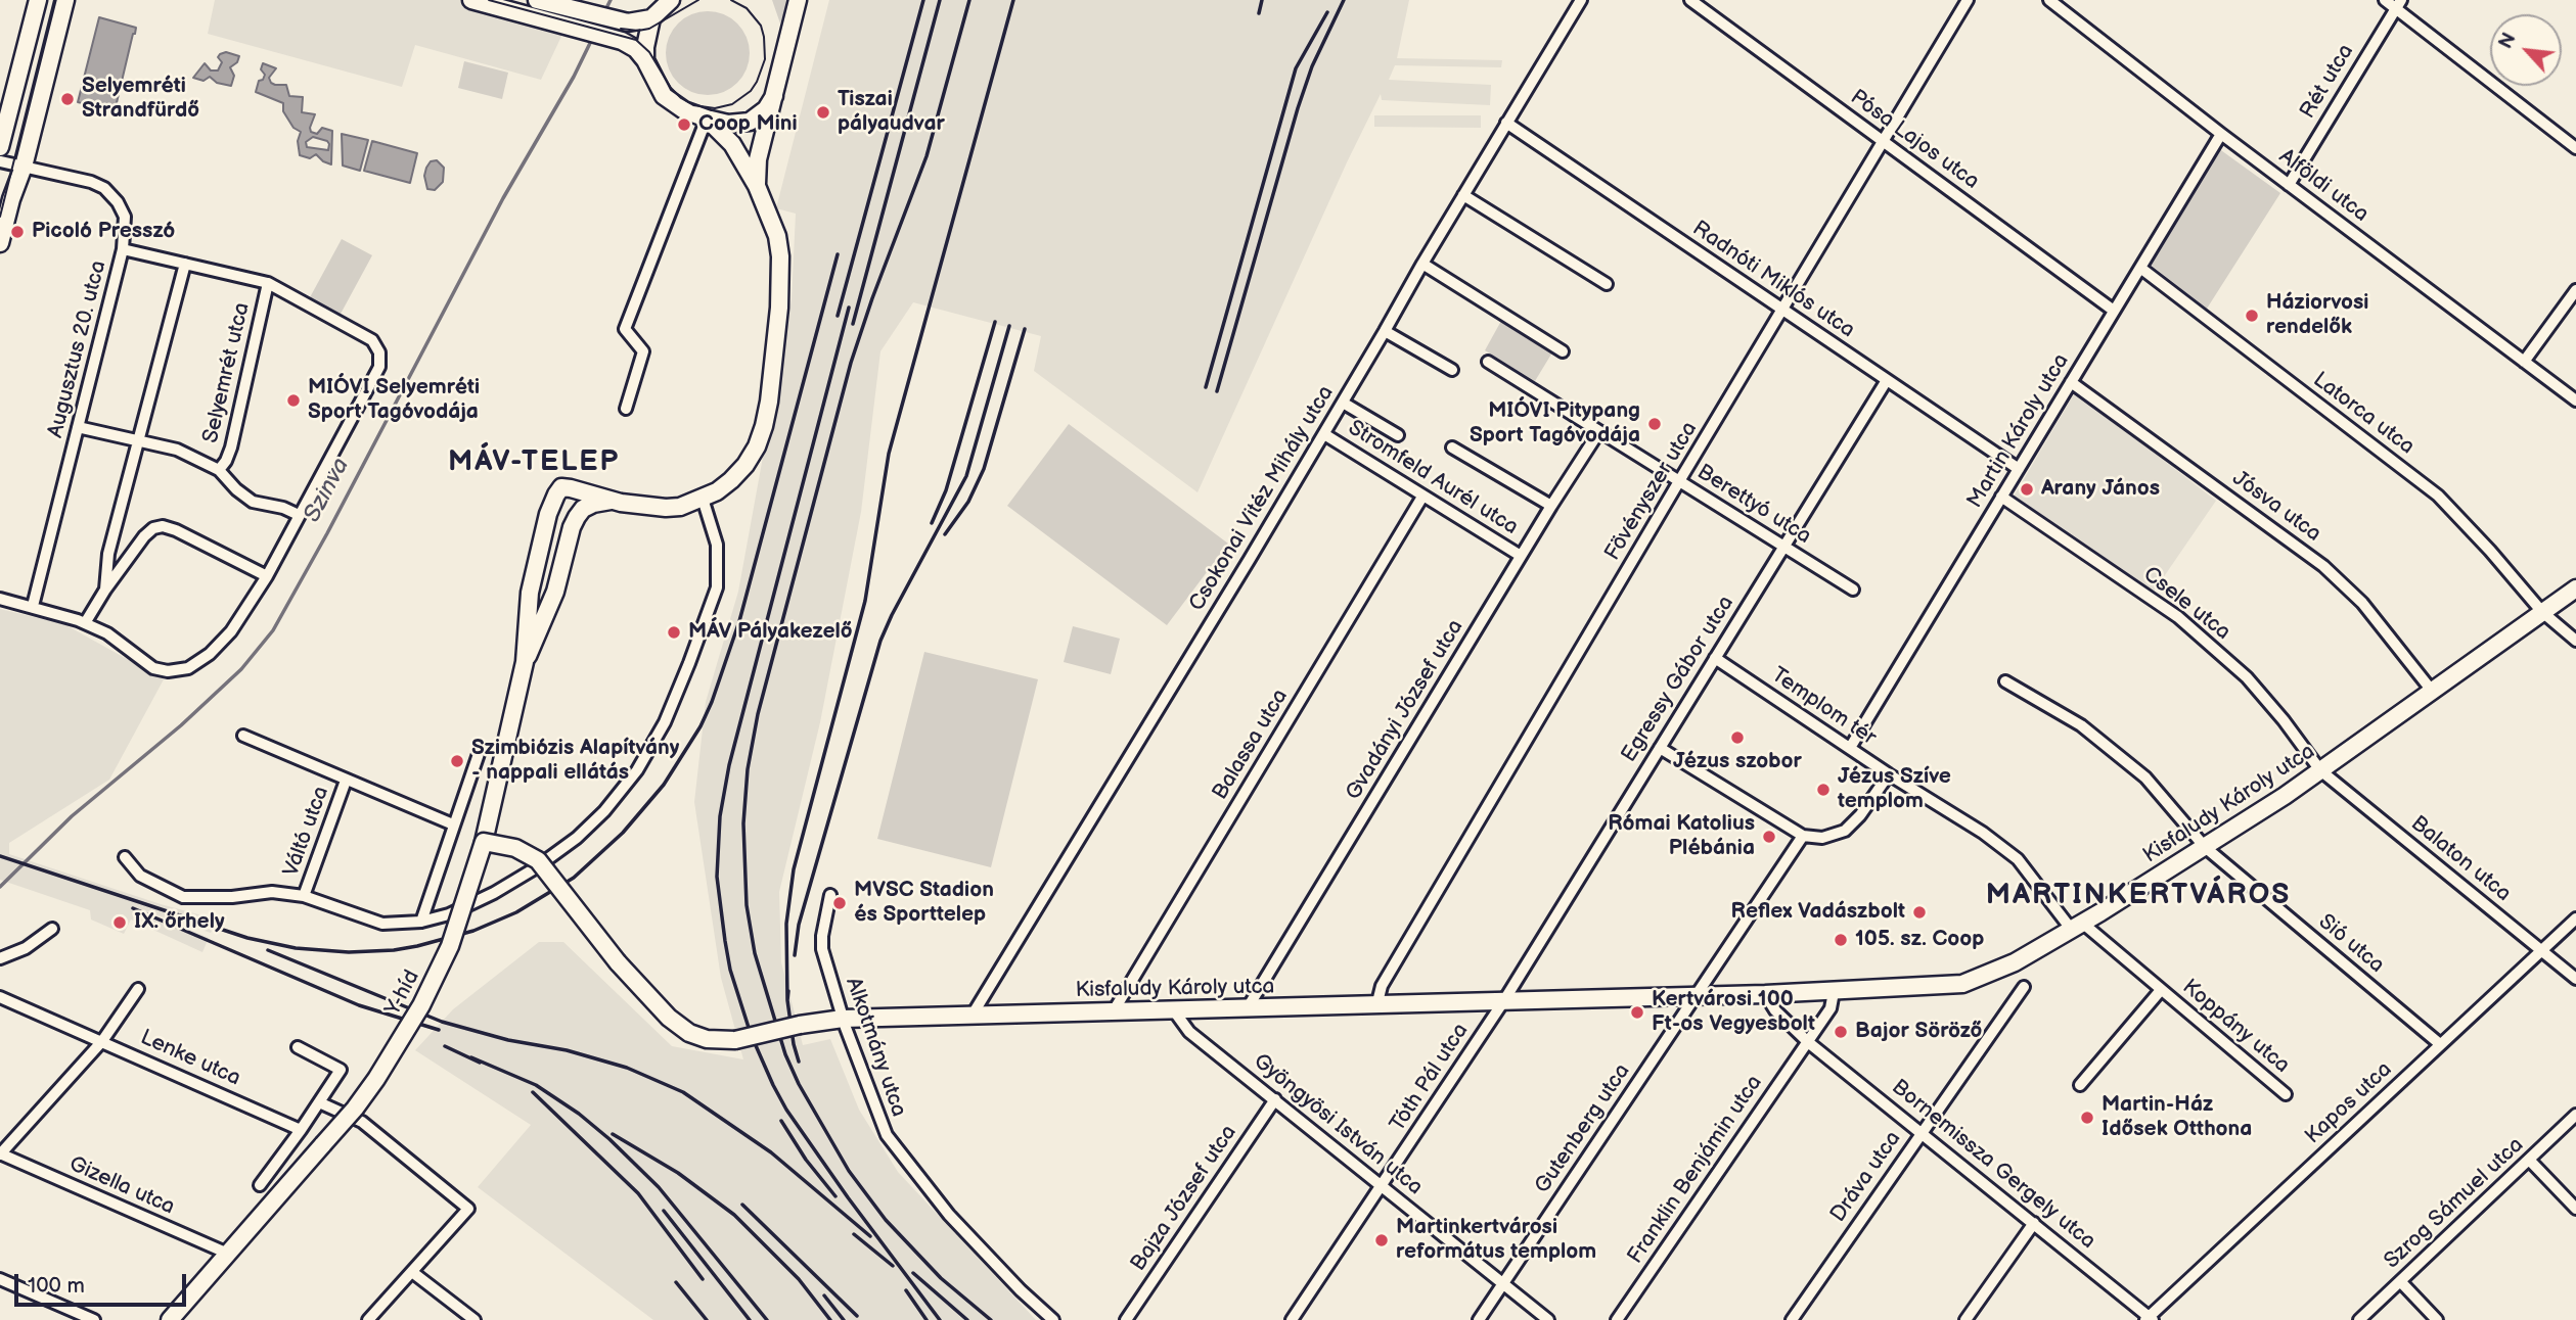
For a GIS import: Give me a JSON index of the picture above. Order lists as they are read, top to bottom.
{
  "streets": {
    "main road": ["Kisfaludy Károly utca", "Y-híd"],
    "street": [
      "Rét utca",
      "Pósa Lajos utca",
      "Alföldi utca",
      "Radnóti Miklós utca",
      "Augusztus 20. utca",
      "Selyemrét utca",
      "Latorca utca",
      "Martin Károly utca",
      "Stromfeld Aurél utca",
      "Fövényszer utca",
      "Csokonai Vitéz Mihály utca",
      "Berettyó utca",
      "Jósva utca",
      "Csele utca",
      "Egressy Gábor utca",
      "Templom tér",
      "Gvadányi József utca",
      "Balassa utca",
      "Váltó utca",
      "Balaton utca",
      "Sió utca",
      "Koppány utca",
      "Alkotmány utca",
      "Lenke utca",
      "Tóth Pál utca",
      "Kapos utca",
      "Gyöngyösi István utca",
      "Gutenberg utca",
      "Bornemissza Gergely utca",
      "Franklin Benjámin utca",
      "Dráva utca",
      "Gizella utca",
      "Bajza József utca",
      "Szrog Sámuel utca"
    ]
  },
  "crossings": [
    ["Rét utca", "Alföldi utca"],
    ["Pósa Lajos utca", "Martin Károly utca"],
    ["Pósa Lajos utca", "Fövényszer utca"],
    ["Alföldi utca", "Martin Károly utca"],
    ["Radnóti Miklós utca", "Martin Károly utca"],
    ["Radnóti Miklós utca", "Fövényszer utca"],
    ["Radnóti Miklós utca", "Csokonai Vitéz Mihály utca"],
    ["Radnóti Miklós utca", "Egressy Gábor utca"],
    ["Augusztus 20. utca", "Selyemrét utca"],
    ["Latorca utca", "Martin Károly utca"],
    ["Latorca utca", "Kisfaludy Károly utca"],
    ["Martin Károly utca", "Jósva utca"],
    ["Martin Károly utca", "Csele utca"],
    ["Martin Károly utca", "Templom tér"],
    ["Stromfeld Aurél utca", "Csokonai Vitéz Mihály utca"],
    ["Stromfeld Aurél utca", "Gvadányi József utca"],
    ["Stromfeld Aurél utca", "Balassa utca"],
    ["Fövényszer utca", "Berettyó utca"],
    ["Fövényszer utca", "Kisfaludy Károly utca"],
    ["Csokonai Vitéz Mihály utca", "Kisfaludy Károly utca"],
    ["Berettyó utca", "Egressy Gábor utca"],
    ["Berettyó utca", "Gvadányi József utca"],
    ["Jósva utca", "Kisfaludy Károly utca"],
    ["Csele utca", "Kisfaludy Károly utca"],
    ["Csele utca", "Balaton utca"],
    ["Egressy Gábor utca", "Templom tér"],
    ["Egressy Gábor utca", "Kisfaludy Károly utca"],
    ["Egressy Gábor utca", "Tóth Pál utca"],
    ["Templom tér", "Kisfaludy Károly utca"],
    ["Templom tér", "Koppány utca"],
    ["Gvadányi József utca", "Kisfaludy Károly utca"],
    ["Balassa utca", "Kisfaludy Károly utca"],
    ["Kisfaludy Károly utca", "Balaton utca"],
    ["Kisfaludy Károly utca", "Sió utca"],
    ["Kisfaludy Károly utca", "Y-híd"],
    ["Kisfaludy Károly utca", "Koppány utca"],
    ["Kisfaludy Károly utca", "Alkotmány utca"],
    ["Kisfaludy Károly utca", "Tóth Pál utca"],
    ["Kisfaludy Károly utca", "Gyöngyösi István utca"],
    ["Kisfaludy Károly utca", "Gutenberg utca"],
    ["Balaton utca", "Kapos utca"],
    ["Sió utca", "Kapos utca"],
    ["Y-híd", "Gizella utca"],
    ["Tóth Pál utca", "Gyöngyösi István utca"],
    ["Kapos utca", "Bornemissza Gergely utca"],
    ["Gyöngyösi István utca", "Gutenberg utca"],
    ["Gyöngyösi István utca", "Bajza József utca"],
    ["Bornemissza Gergely utca", "Franklin Benjámin utca"],
    ["Bornemissza Gergely utca", "Dráva utca"]
  ],
  "districts": ["MÁV-TELEP", "MARTINKERTVÁROS"],
  "water": ["Szinva"],
  "places": [
    "Selyemréti Strandfürdő",
    "Tiszai pályaudvar",
    "Coop Mini",
    "Picoló Presszó",
    "Háziorvosi rendelők",
    "MIÓVI Selyemréti Sport Tagóvodája",
    "MIÓVI Pitypang Sport Tagóvodája",
    "Arany János",
    "MÁV Pályakezelő",
    "Jézus szobor",
    "Szimbiózis Alapítvány - nappali ellátás",
    "Jézus Szíve templom",
    "Római Katolius Plébánia",
    "MVSC Stadion és Sporttelep",
    "Reflex Vadászbolt",
    "IX. őrhely",
    "105. sz. Coop",
    "Kertvárosi 100 Ft-os Vegyesbolt",
    "Bajor Söröző",
    "Martin-Ház Idősek Otthona",
    "Martinkertvárosi református templom"
  ],
  "scale_bar": "100 m",
  "north": "top left"
}
